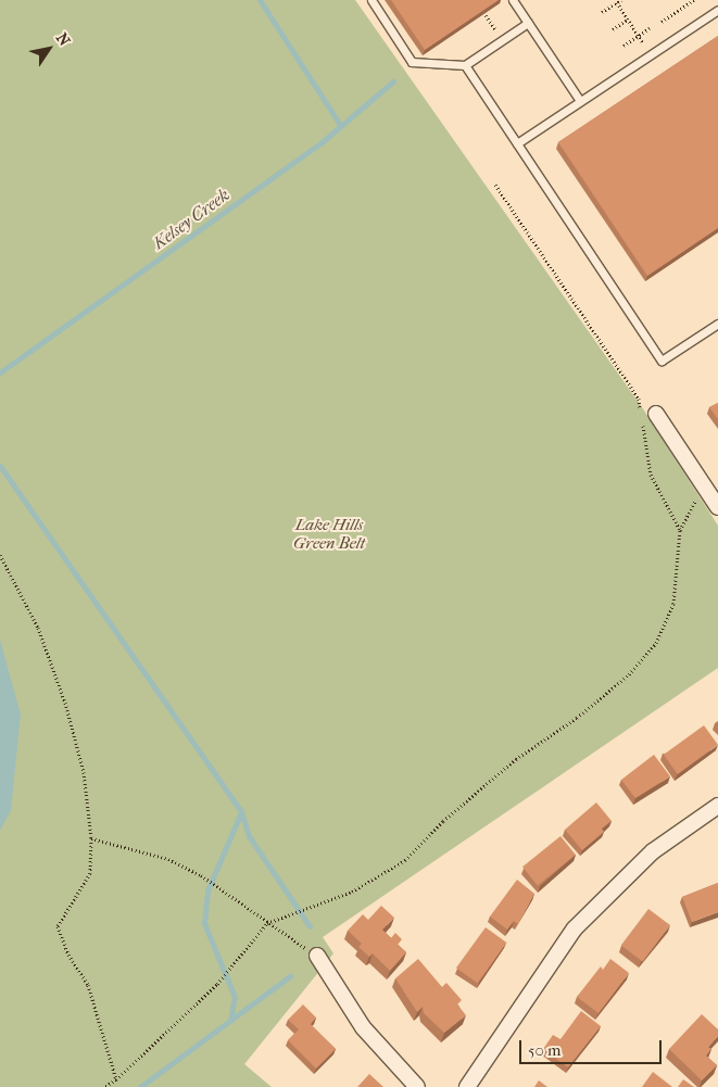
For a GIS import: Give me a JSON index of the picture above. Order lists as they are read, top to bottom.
{
  "water": ["Kelsey Creek"],
  "parks": ["Lake Hills Green Belt"],
  "scale_bar": "50 m",
  "north": "top right"
}
